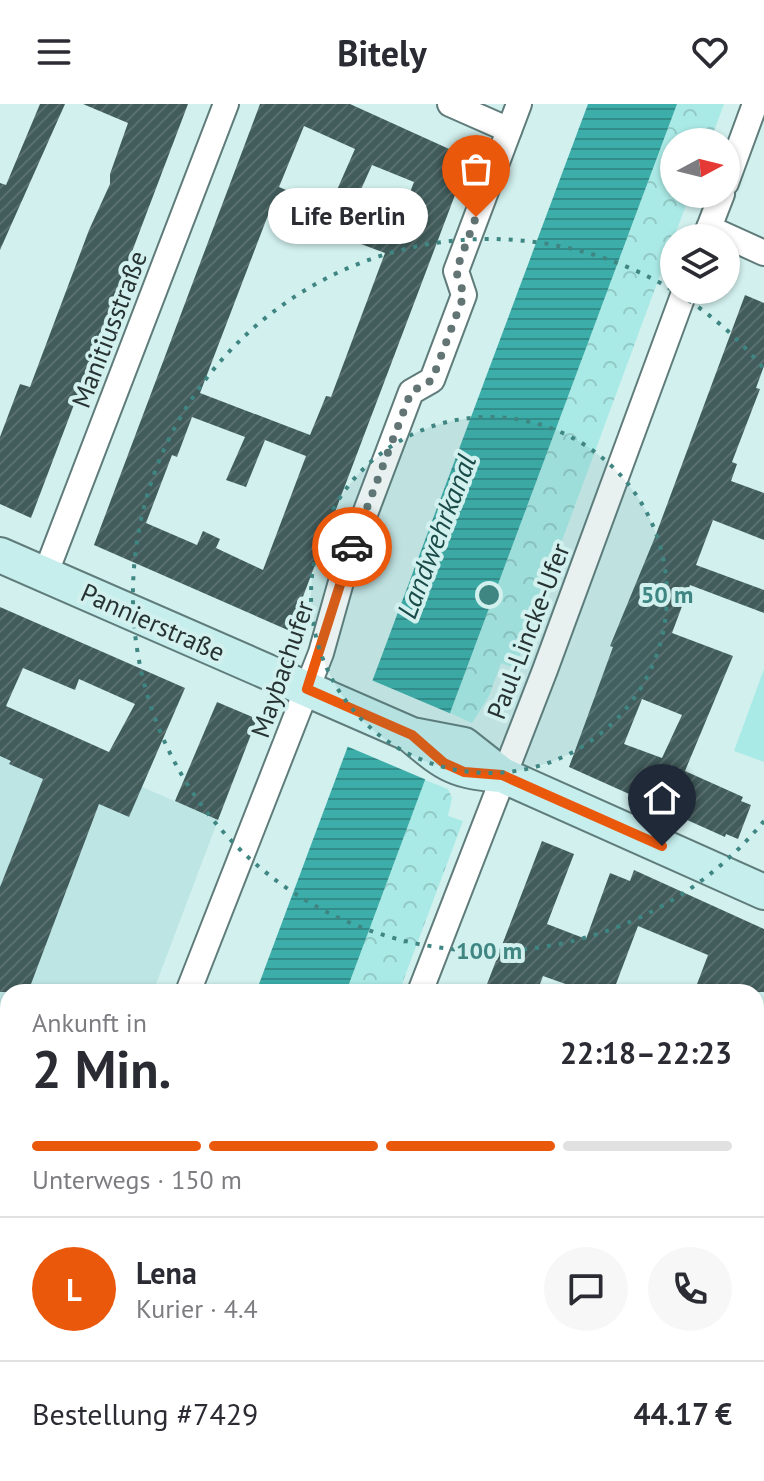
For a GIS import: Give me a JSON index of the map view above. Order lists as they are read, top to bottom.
{
  "streets": {
    "street": [
      "Manitiusstraße",
      "Pannierstraße",
      "Paul-Lincke-Ufer",
      "Maybachufer"
    ]
  },
  "crossings": [
    ["Manitiusstraße", "Pannierstraße"],
    ["Pannierstraße", "Paul-Lincke-Ufer"],
    ["Pannierstraße", "Maybachufer"]
  ],
  "water": ["Landwehrkanal"],
  "places": ["Life Berlin"],
  "north": "right",
  "page": {
    "header": "Bitely",
    "bubble": "Life Berlin",
    "heading": ["2 Min.", "Ankunft in", "22:18–22:23"],
    "panel": [
      "Lena",
      "Kurier · 4.4",
      "Bestellung #7429",
      "44.17 €"
    ],
    "bar": "Unterwegs · 150 m",
    "round": "L"
  },
  "rings": ["50 m", "100 m"]
}
